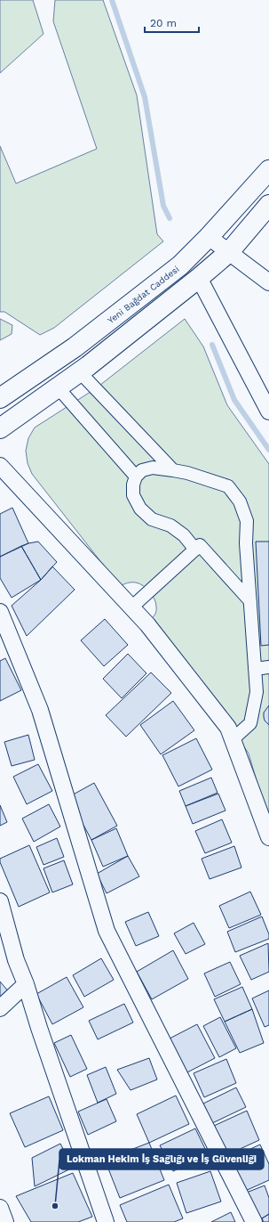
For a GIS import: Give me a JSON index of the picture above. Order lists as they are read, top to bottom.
{
  "streets": {
    "main road": ["Yeni Bağdat Caddesi"]
  },
  "places": ["Lokman Hekim İş Sağlığı ve İş Güvenliği"],
  "scale_bar": "20 m"
}
